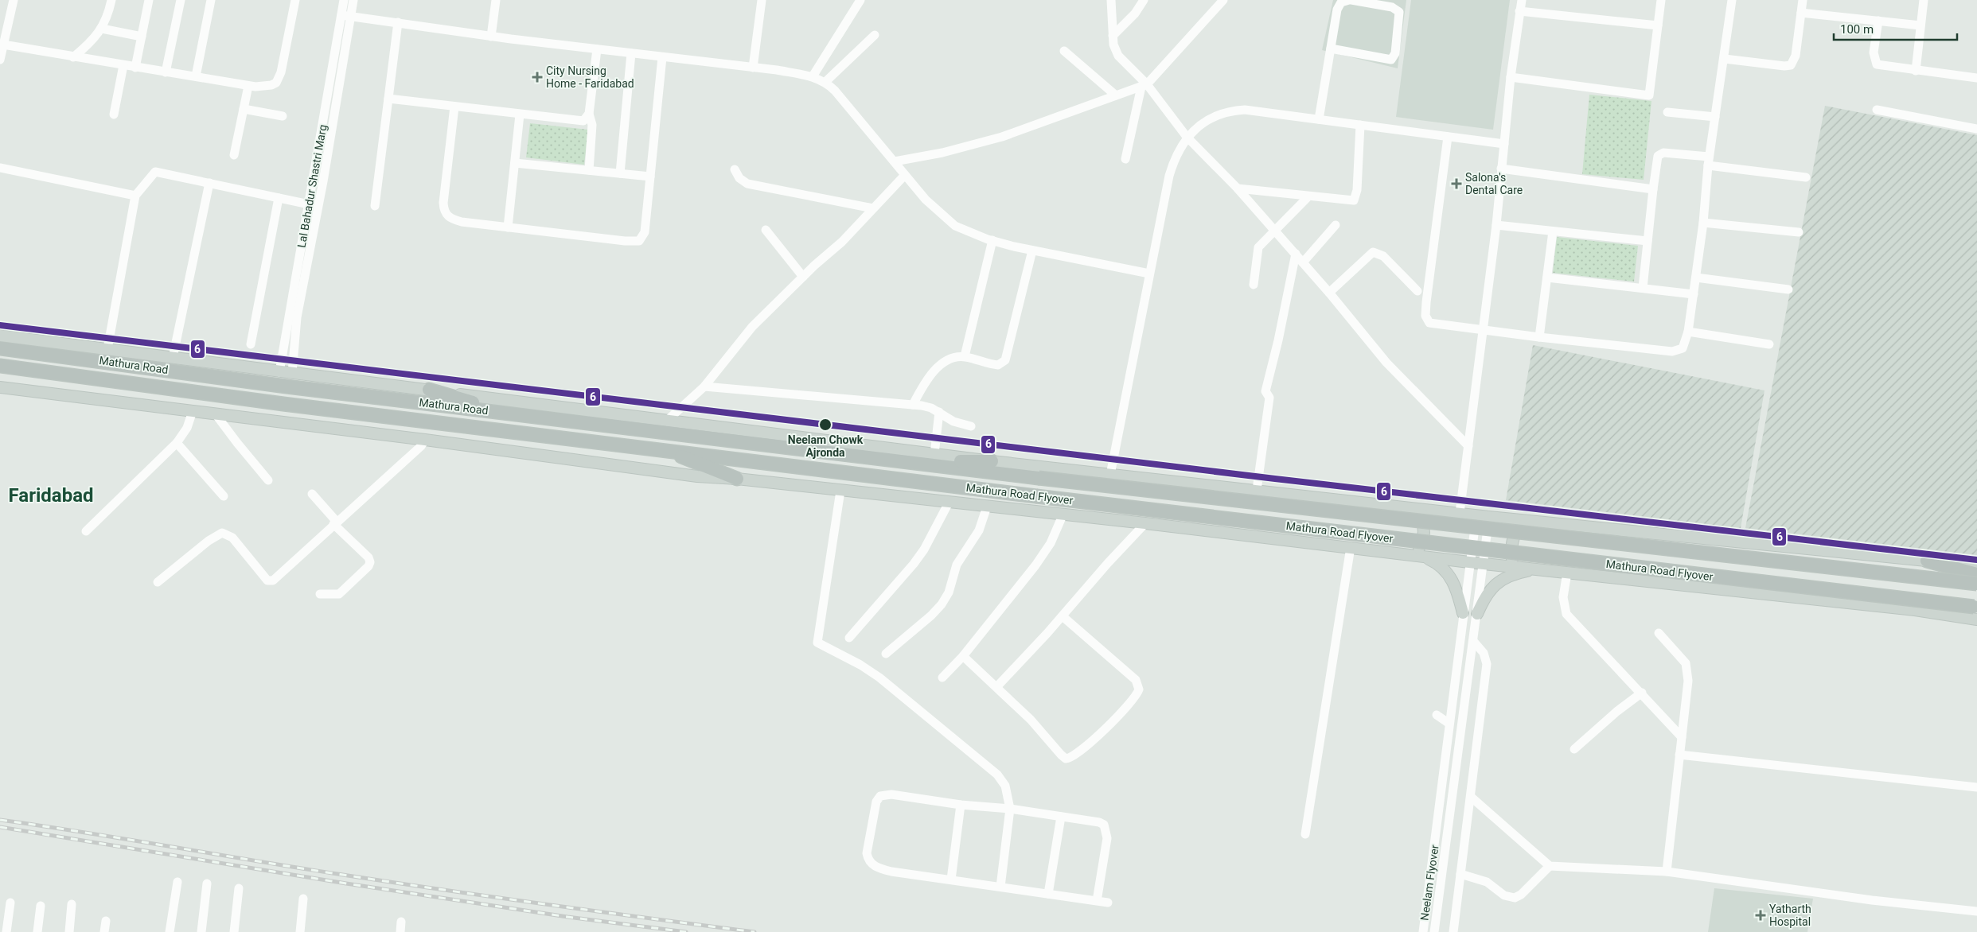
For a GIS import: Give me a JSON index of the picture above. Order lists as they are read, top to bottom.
{
  "streets": {
    "highway": ["Mathura Road", "Mathura Road Flyover"],
    "street": ["Lal Bahadur Shastri Marg", "Neelam Flyover"]
  },
  "crossings": [
    ["Mathura Road", "Mathura Road Flyover"]
  ],
  "districts": ["Faridabad"],
  "places": {
    "health": ["City Nursing Home - Faridabad", "Salona's Dental Care", "Yatharth Hospital"],
    "other": ["Neelam Chowk Ajronda"]
  },
  "lines": ["transit line 6"],
  "scale_bar": "100 m"
}
